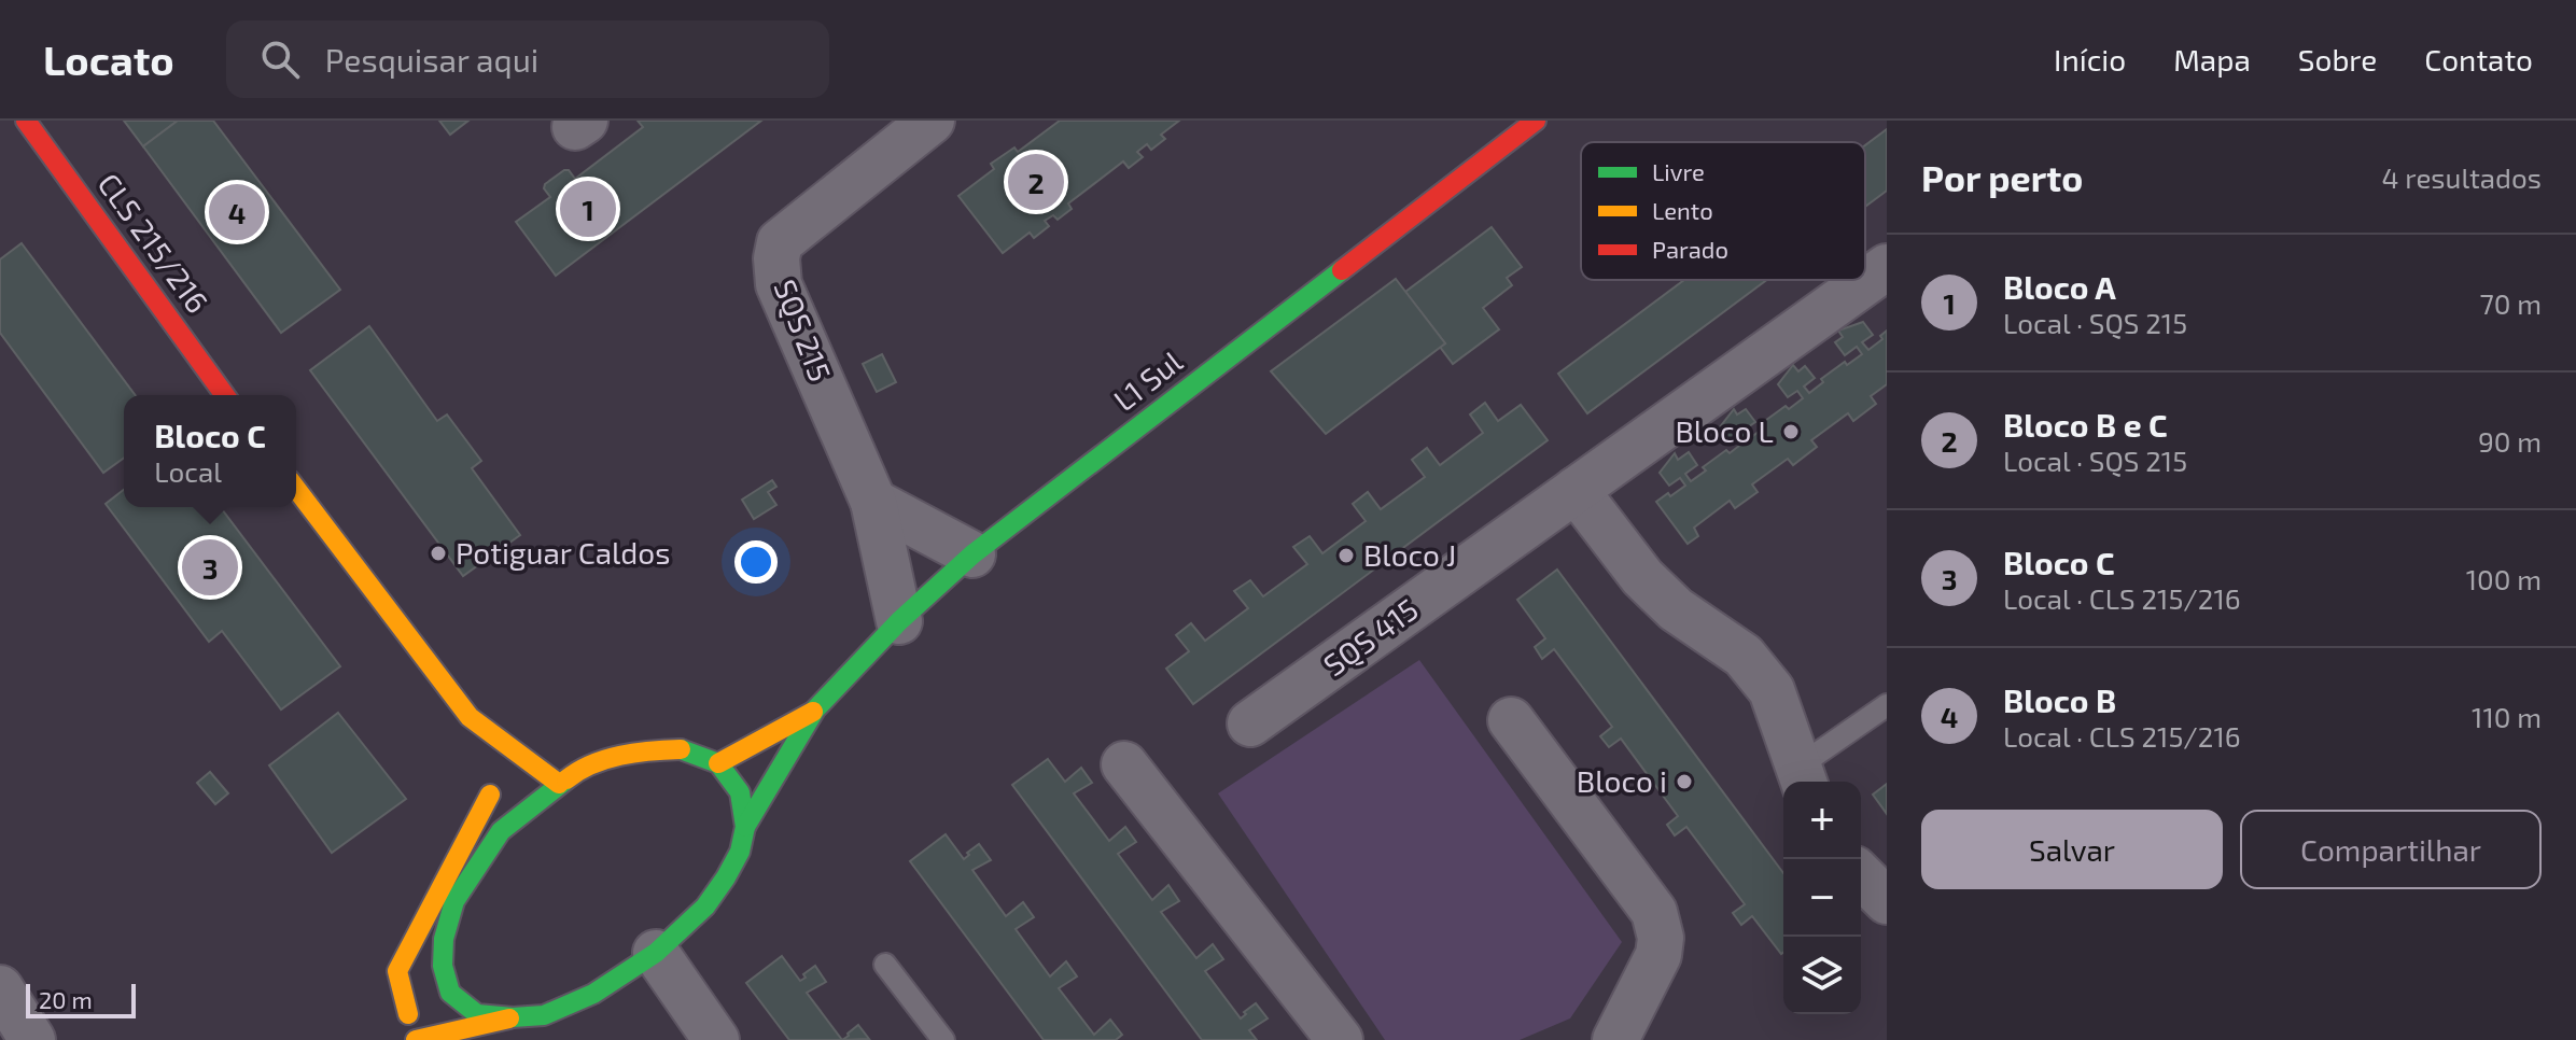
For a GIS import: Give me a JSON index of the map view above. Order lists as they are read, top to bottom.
{
  "streets": {
    "street": [
      "CLS 215/216",
      "SQS 215",
      "L1 Sul",
      "SQS 415"
    ]
  },
  "crossings": [
    ["SQS 215", "L1 Sul"]
  ],
  "places": [
    "Bloco L",
    "Potiguar Caldos",
    "Bloco J",
    "Bloco i"
  ],
  "legend": ["Livre", "Lento", "Parado"],
  "scale_bar": "20 m",
  "page": {
    "header": "Locato",
    "search": "Pesquisar aqui",
    "nav": [
      "Início",
      "Mapa",
      "Sobre",
      "Contato"
    ],
    "heading": ["Por perto", "4 resultados"],
    "pins": [
      "2",
      "1",
      "4",
      "3"
    ],
    "list": [
      {
        "mark": "1",
        "name": "Bloco A",
        "note": "Local · SQS 215",
        "value": "70 m"
      },
      {
        "mark": "2",
        "name": "Bloco B e C",
        "note": "Local · SQS 215",
        "value": "90 m"
      },
      {
        "mark": "3",
        "name": "Bloco C",
        "note": "Local · CLS 215/216",
        "value": "100 m"
      },
      {
        "mark": "4",
        "name": "Bloco B",
        "note": "Local · CLS 215/216",
        "value": "110 m"
      }
    ],
    "popup": ["Bloco C", "Local"],
    "map_buttons": ["+", "−"],
    "buttons": ["Salvar", "Compartilhar"],
    "scale": "20 m"
  }
}
